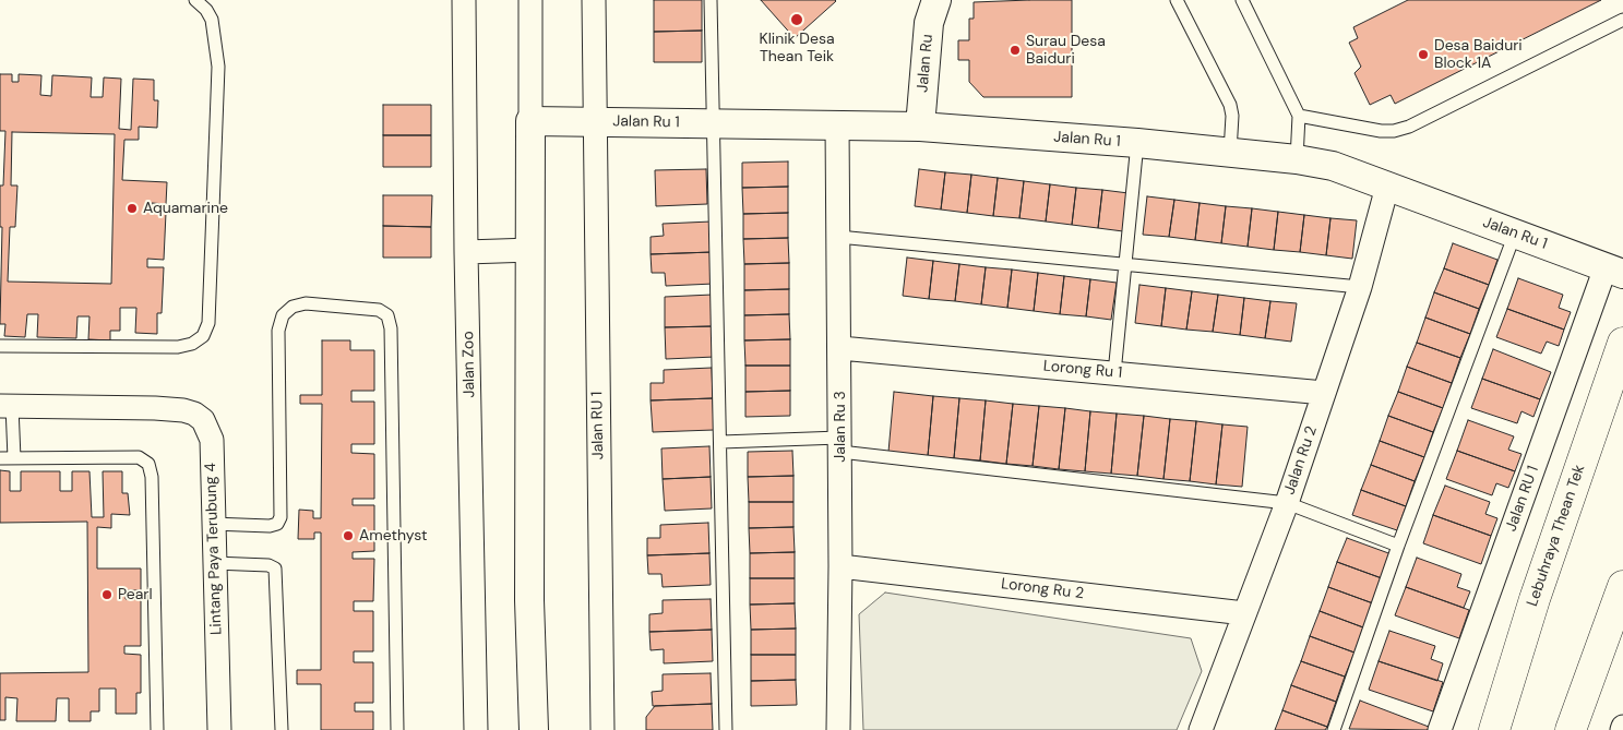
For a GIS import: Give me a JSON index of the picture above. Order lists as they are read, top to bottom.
{
  "streets": {
    "main road": ["Lebuhraya Thean Tek"],
    "street": [
      "Jalan Ru",
      "Jalan Ru 1",
      "Jalan Zoo",
      "Lorong Ru 1",
      "Jalan RU 1",
      "Jalan Ru 3",
      "Jalan Ru 2",
      "Lintang Paya Terubung 4",
      "Lorong Ru 2"
    ]
  },
  "crossings": [
    ["Jalan Ru", "Jalan Ru 1"],
    ["Jalan Ru 1", "Jalan RU 1"],
    ["Jalan Ru 1", "Jalan Ru 3"],
    ["Jalan Ru 1", "Jalan Ru 2"],
    ["Lorong Ru 1", "Jalan Ru 3"],
    ["Lorong Ru 1", "Jalan Ru 2"],
    ["Jalan Ru 3", "Lorong Ru 2"],
    ["Jalan Ru 2", "Lorong Ru 2"]
  ],
  "places": [
    "Klinik Desa Thean Teik",
    "Surau Desa Baiduri",
    "Desa Baiduri Block 1A",
    "Aquamarine",
    "Amethyst",
    "Pearl"
  ]
}
